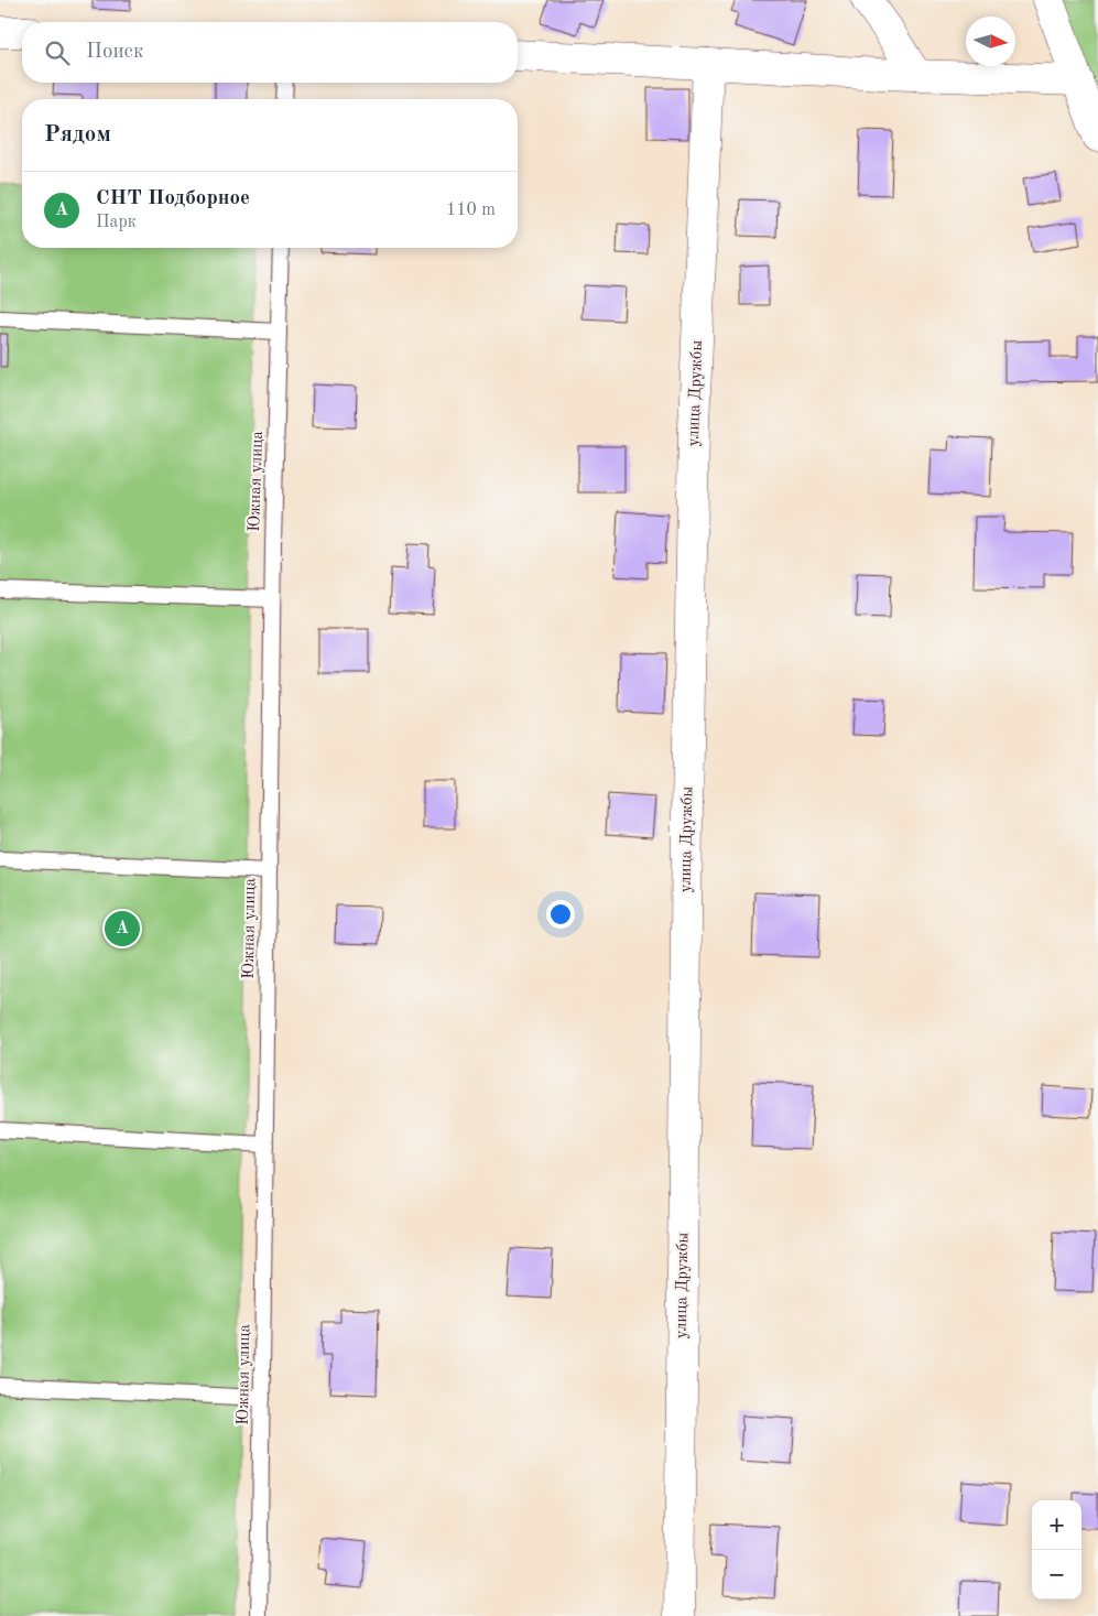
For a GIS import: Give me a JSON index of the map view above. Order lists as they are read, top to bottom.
{
  "streets": {
    "street": ["улица Дружбы"],
    "lane": ["Южная улица"]
  },
  "north": "right",
  "page": {
    "search": "Поиск",
    "heading": "Рядом",
    "list": [
      {
        "mark": "A",
        "name": "СНТ Подборное",
        "note": "Парк",
        "value": "110 m"
      }
    ],
    "pins": "A",
    "map_buttons": ["+", "−"]
  }
}
